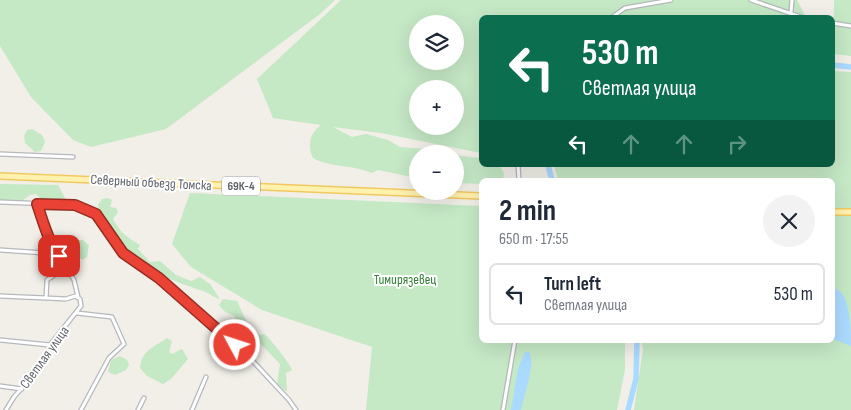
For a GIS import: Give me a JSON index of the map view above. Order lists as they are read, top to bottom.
{
  "streets": {
    "main road": ["Северный объезд Томска", "69К-4"],
    "street": ["Светлая улица"]
  },
  "parks": ["Тимирязевец"],
  "page": {
    "map_buttons": ["+", "−"],
    "turn": ["530 m", "Светлая улица"],
    "heading": ["2 min", "650 m · 17:55"],
    "list": [
      {
        "name": "Turn left",
        "note": "Светлая улица",
        "value": "530 m"
      }
    ]
  }
}
